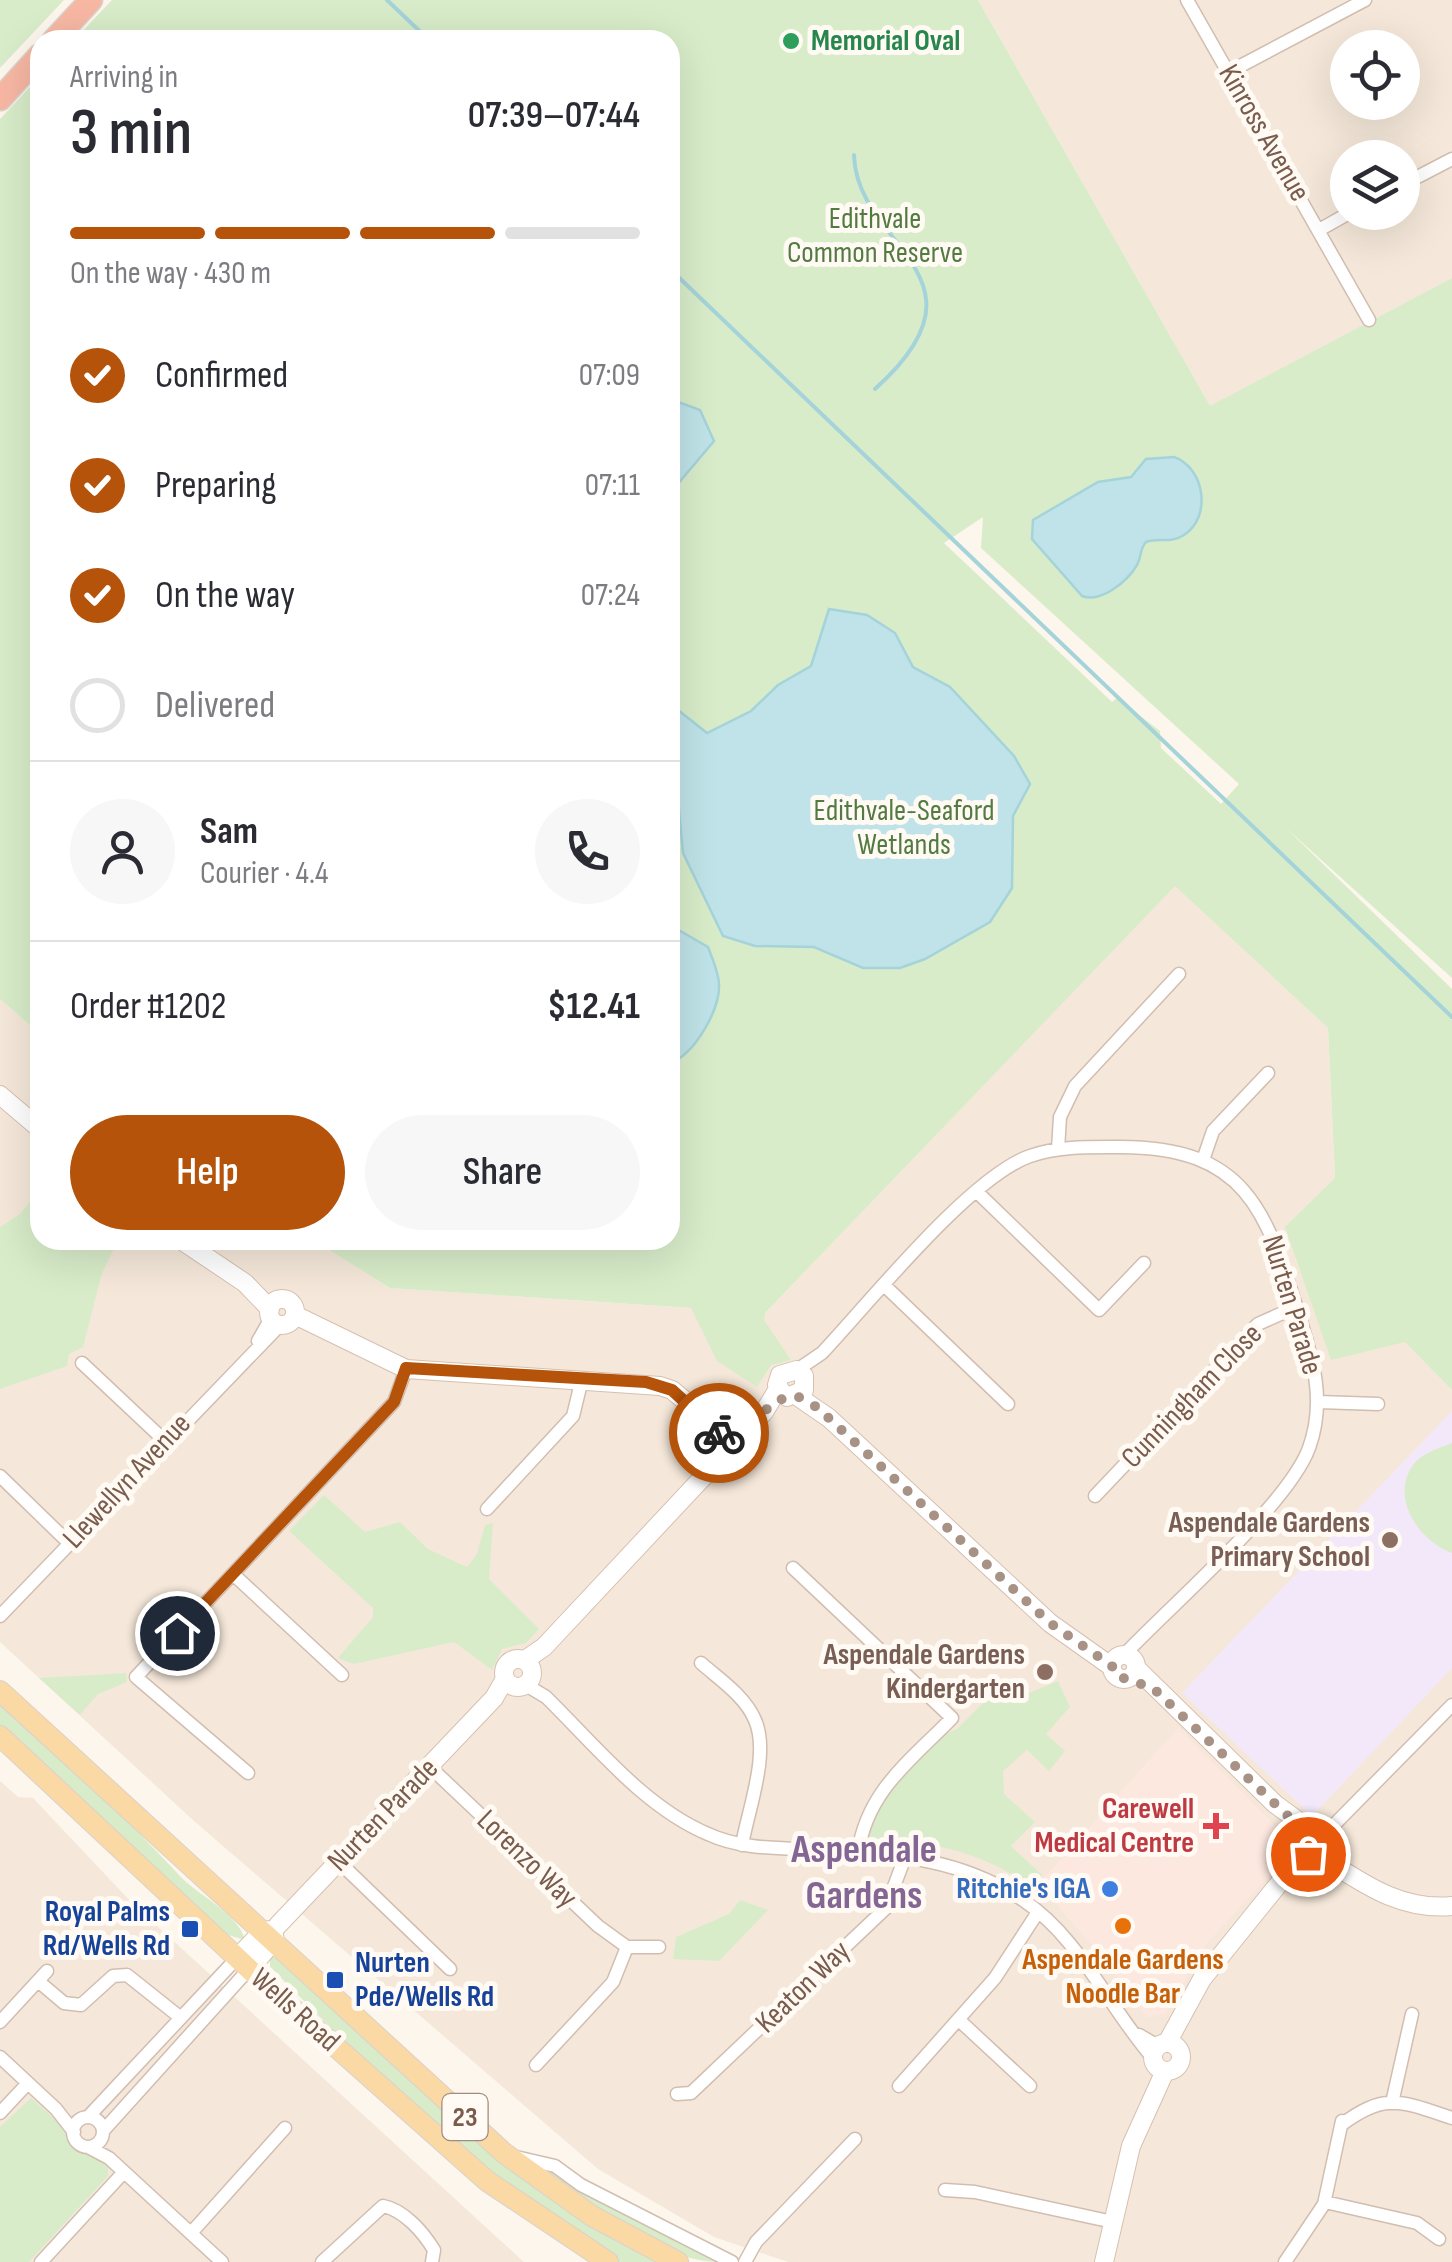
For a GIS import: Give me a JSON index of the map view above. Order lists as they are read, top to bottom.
{
  "streets": {
    "main road": ["Wells Road", "23"],
    "street": [
      "Kinross Avenue",
      "Nurten Parade",
      "Cunningham Close",
      "Llewellyn Avenue",
      "Lorenzo Way",
      "Keaton Way"
    ]
  },
  "crossings": [
    ["Nurten Parade", "Cunningham Close"],
    ["Nurten Parade", "Lorenzo Way"],
    ["Nurten Parade", "Wells Road"]
  ],
  "districts": ["Aspendale Gardens"],
  "parks": ["Edithvale Common Reserve", "Edithvale-Seaford Wetlands"],
  "places": {
    "other": [
      "Memorial Oval",
      "Aspendale Gardens Primary School",
      "Aspendale Gardens Kindergarten",
      "Ritchie's IGA",
      "Aspendale Gardens Noodle Bar"
    ],
    "health": ["Carewell Medical Centre"],
    "transit": ["Royal Palms Rd/Wells Rd", "Nurten Pde/Wells Rd"]
  },
  "page": {
    "heading": ["3 min", "Arriving in", "07:39–07:44"],
    "panel": [
      "Sam",
      "Courier · 4.4",
      "Order #1202",
      "$12.41"
    ],
    "bar": "On the way · 430 m",
    "list": [
      ["Confirmed", "07:09"],
      ["Preparing", "07:11"],
      ["On the way", "07:24"],
      "Delivered"
    ],
    "buttons": ["Help", "Share"]
  }
}
